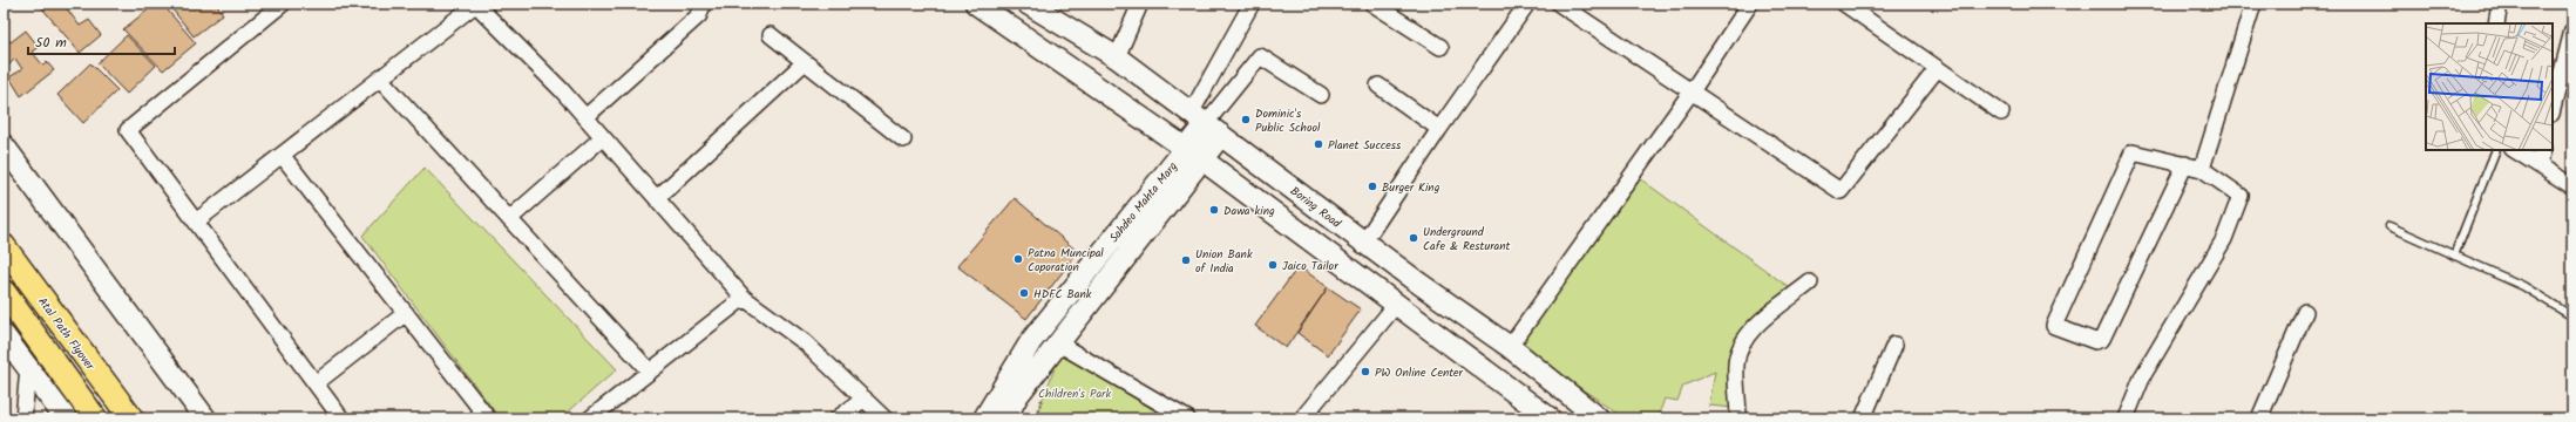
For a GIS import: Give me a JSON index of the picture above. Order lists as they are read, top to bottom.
{
  "streets": {
    "main road": ["Atal Path Flyover"],
    "street": ["Sahdeo Mahta Marg", "Boring Road"]
  },
  "crossings": [
    ["Sahdeo Mahta Marg", "Boring Road"]
  ],
  "parks": ["Children's Park"],
  "places": [
    "Dominic's Public School",
    "Planet Success",
    "Burger King",
    "Dawa king",
    "Underground Cafe & Resturant",
    "Patna Muncipal Coporation",
    "Union Bank of India",
    "Jaico Tailor",
    "HDFC Bank",
    "PW Online Center"
  ],
  "scale_bar": "50 m"
}
